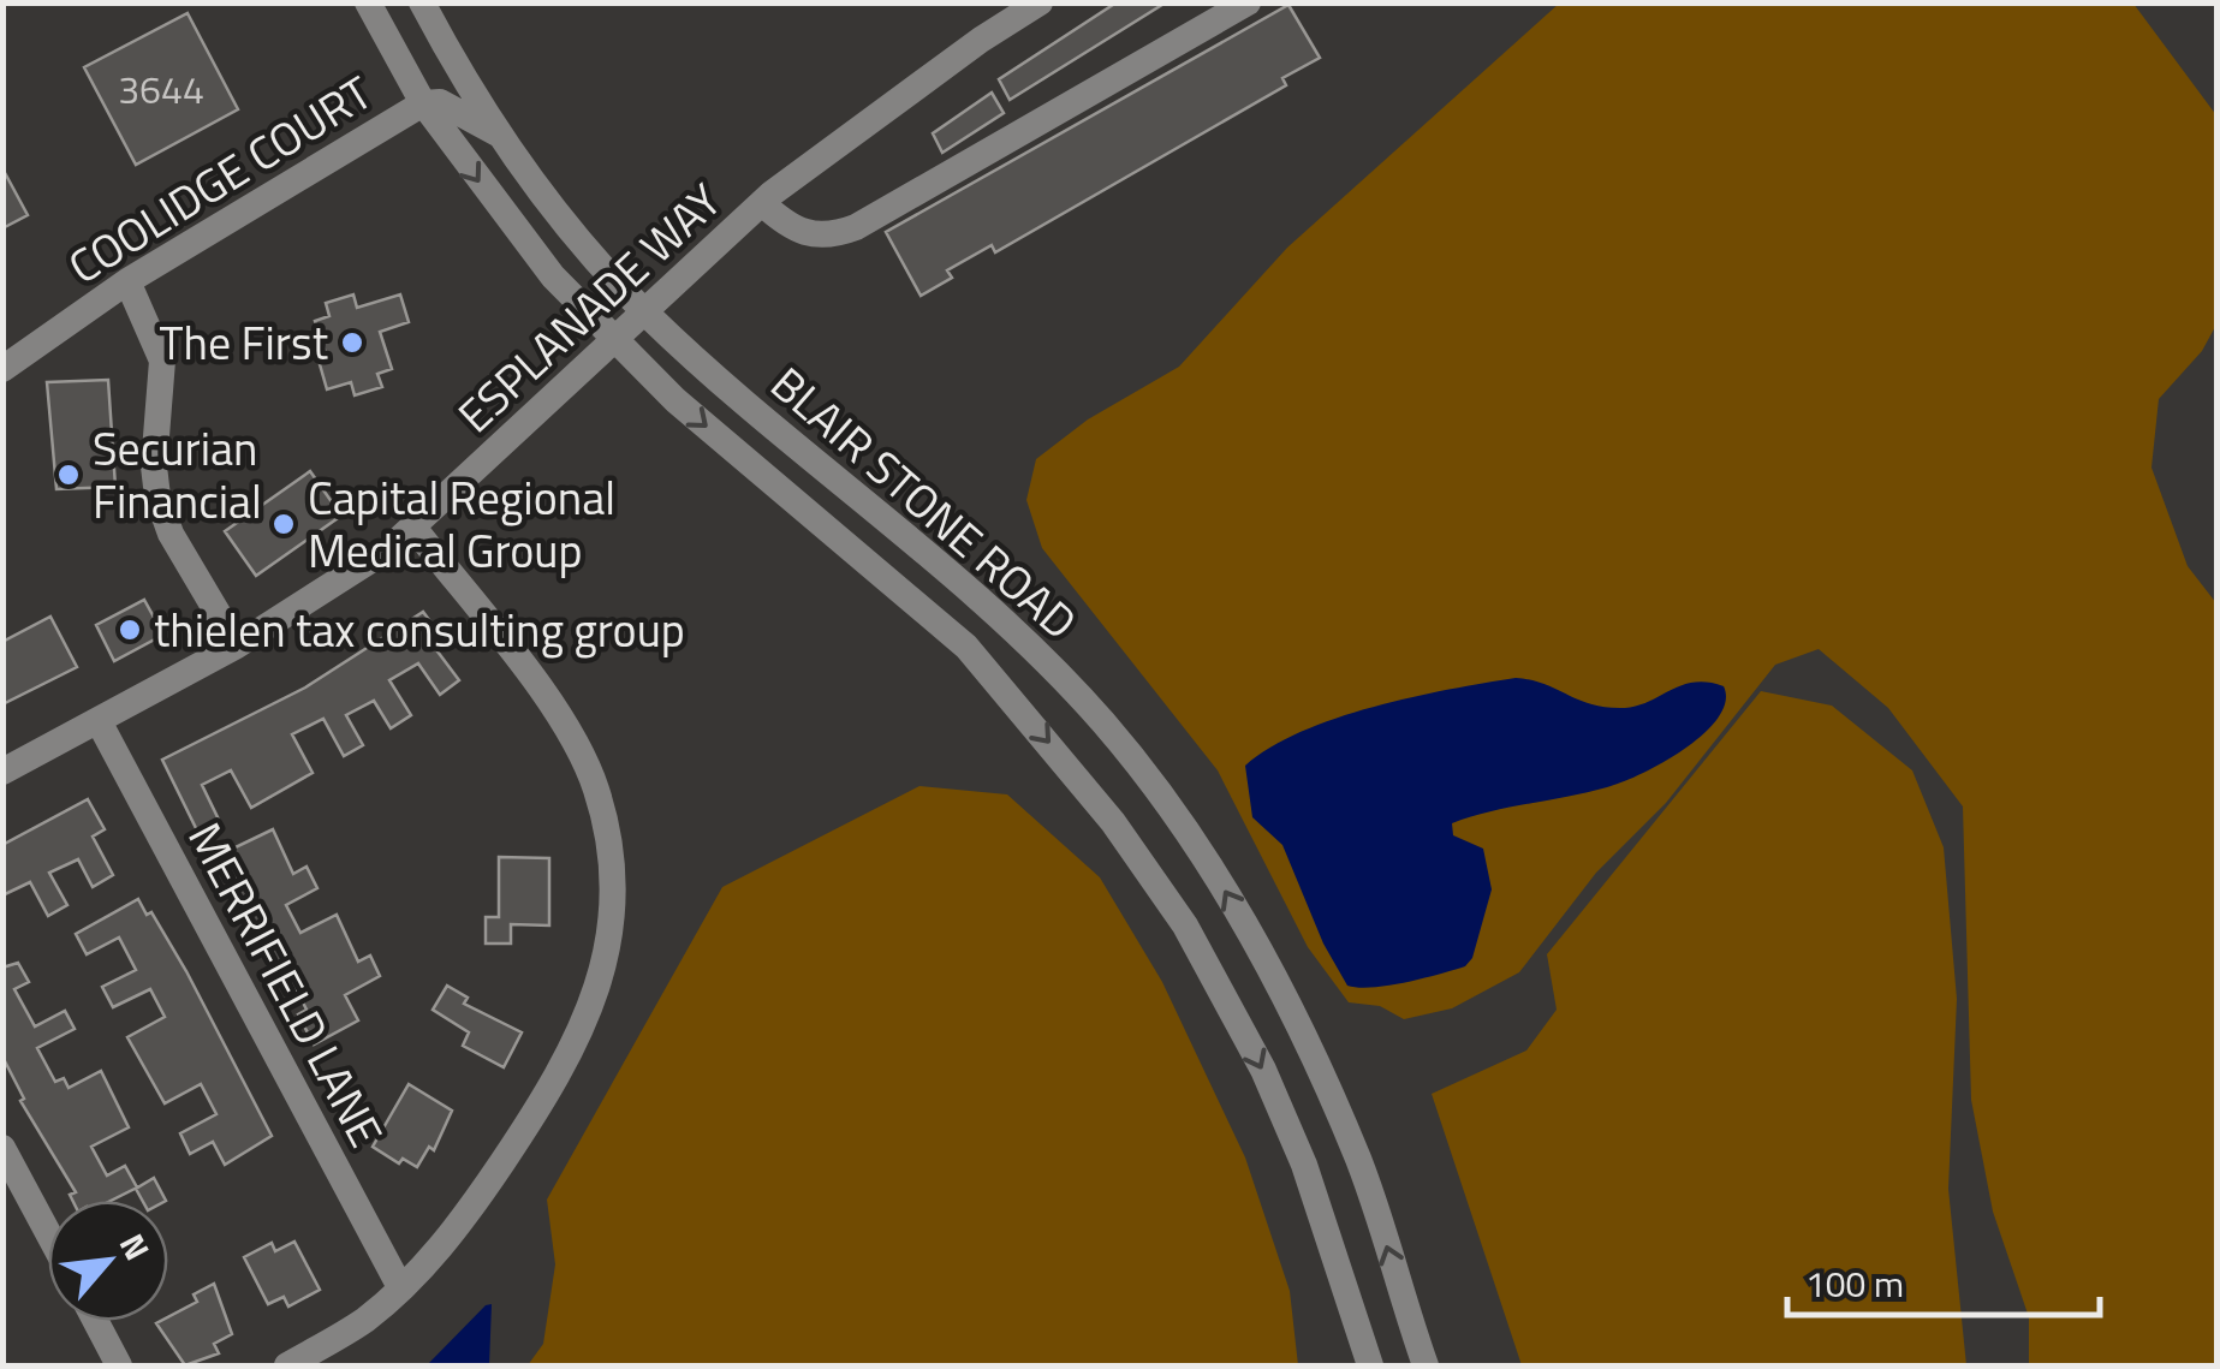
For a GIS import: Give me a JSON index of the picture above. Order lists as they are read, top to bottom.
{
  "streets": {
    "street": [
      "COOLIDGE COURT",
      "ESPLANADE WAY",
      "BLAIR STONE ROAD",
      "MERRIFIELD LANE"
    ]
  },
  "crossings": [
    ["COOLIDGE COURT", "BLAIR STONE ROAD"],
    ["ESPLANADE WAY", "BLAIR STONE ROAD"],
    ["ESPLANADE WAY", "MERRIFIELD LANE"]
  ],
  "places": [
    "The First",
    "Securian Financial",
    "Capital Regional Medical Group",
    "thielen tax consulting group"
  ],
  "house_numbers": ["3644"],
  "scale_bar": "100 m",
  "north": "top right"
}
